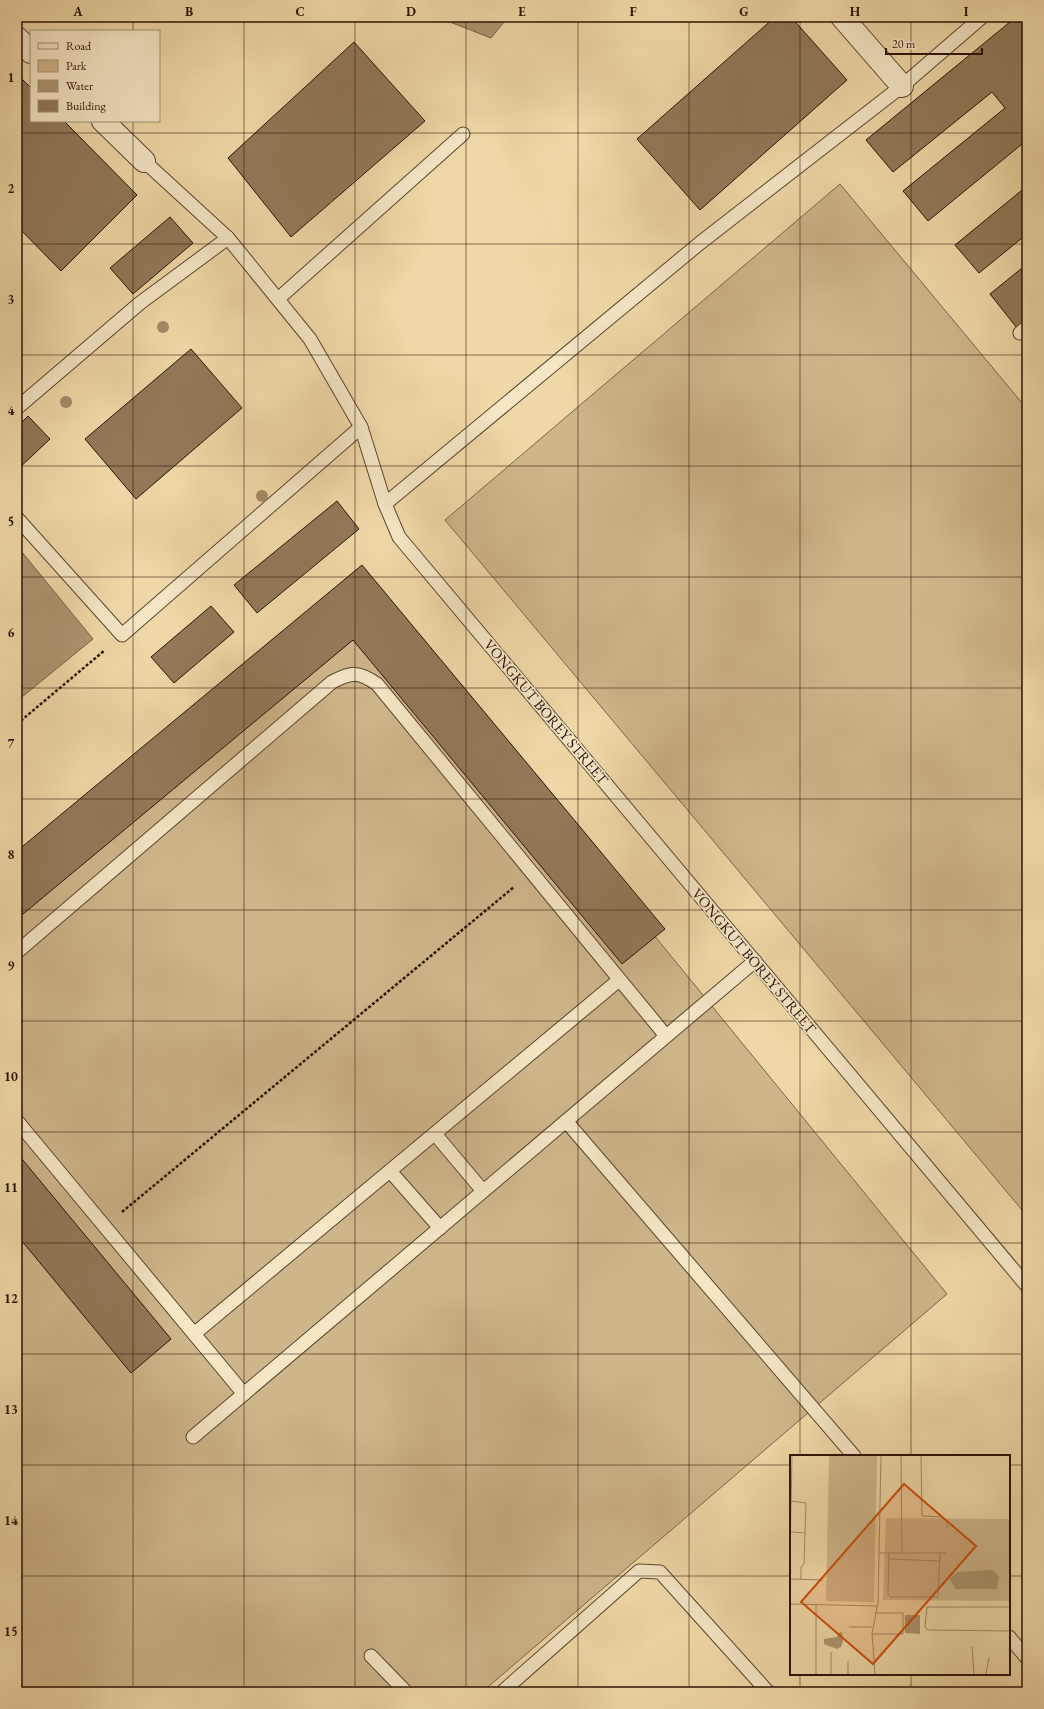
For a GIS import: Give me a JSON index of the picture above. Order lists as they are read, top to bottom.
{
  "streets": {
    "street": ["VONGKUT BOREY STREET"]
  },
  "legend": [
    "Road",
    "Park",
    "Water",
    "Building"
  ],
  "scale_bar": "20 m",
  "grid": {
    "columns": [
      "A",
      "B",
      "C",
      "D",
      "E",
      "F",
      "G",
      "H",
      "I"
    ],
    "rows": [
      "1",
      "2",
      "3",
      "4",
      "5",
      "6",
      "7",
      "8",
      "9",
      "10",
      "11",
      "12",
      "13",
      "14",
      "15"
    ]
  }
}
